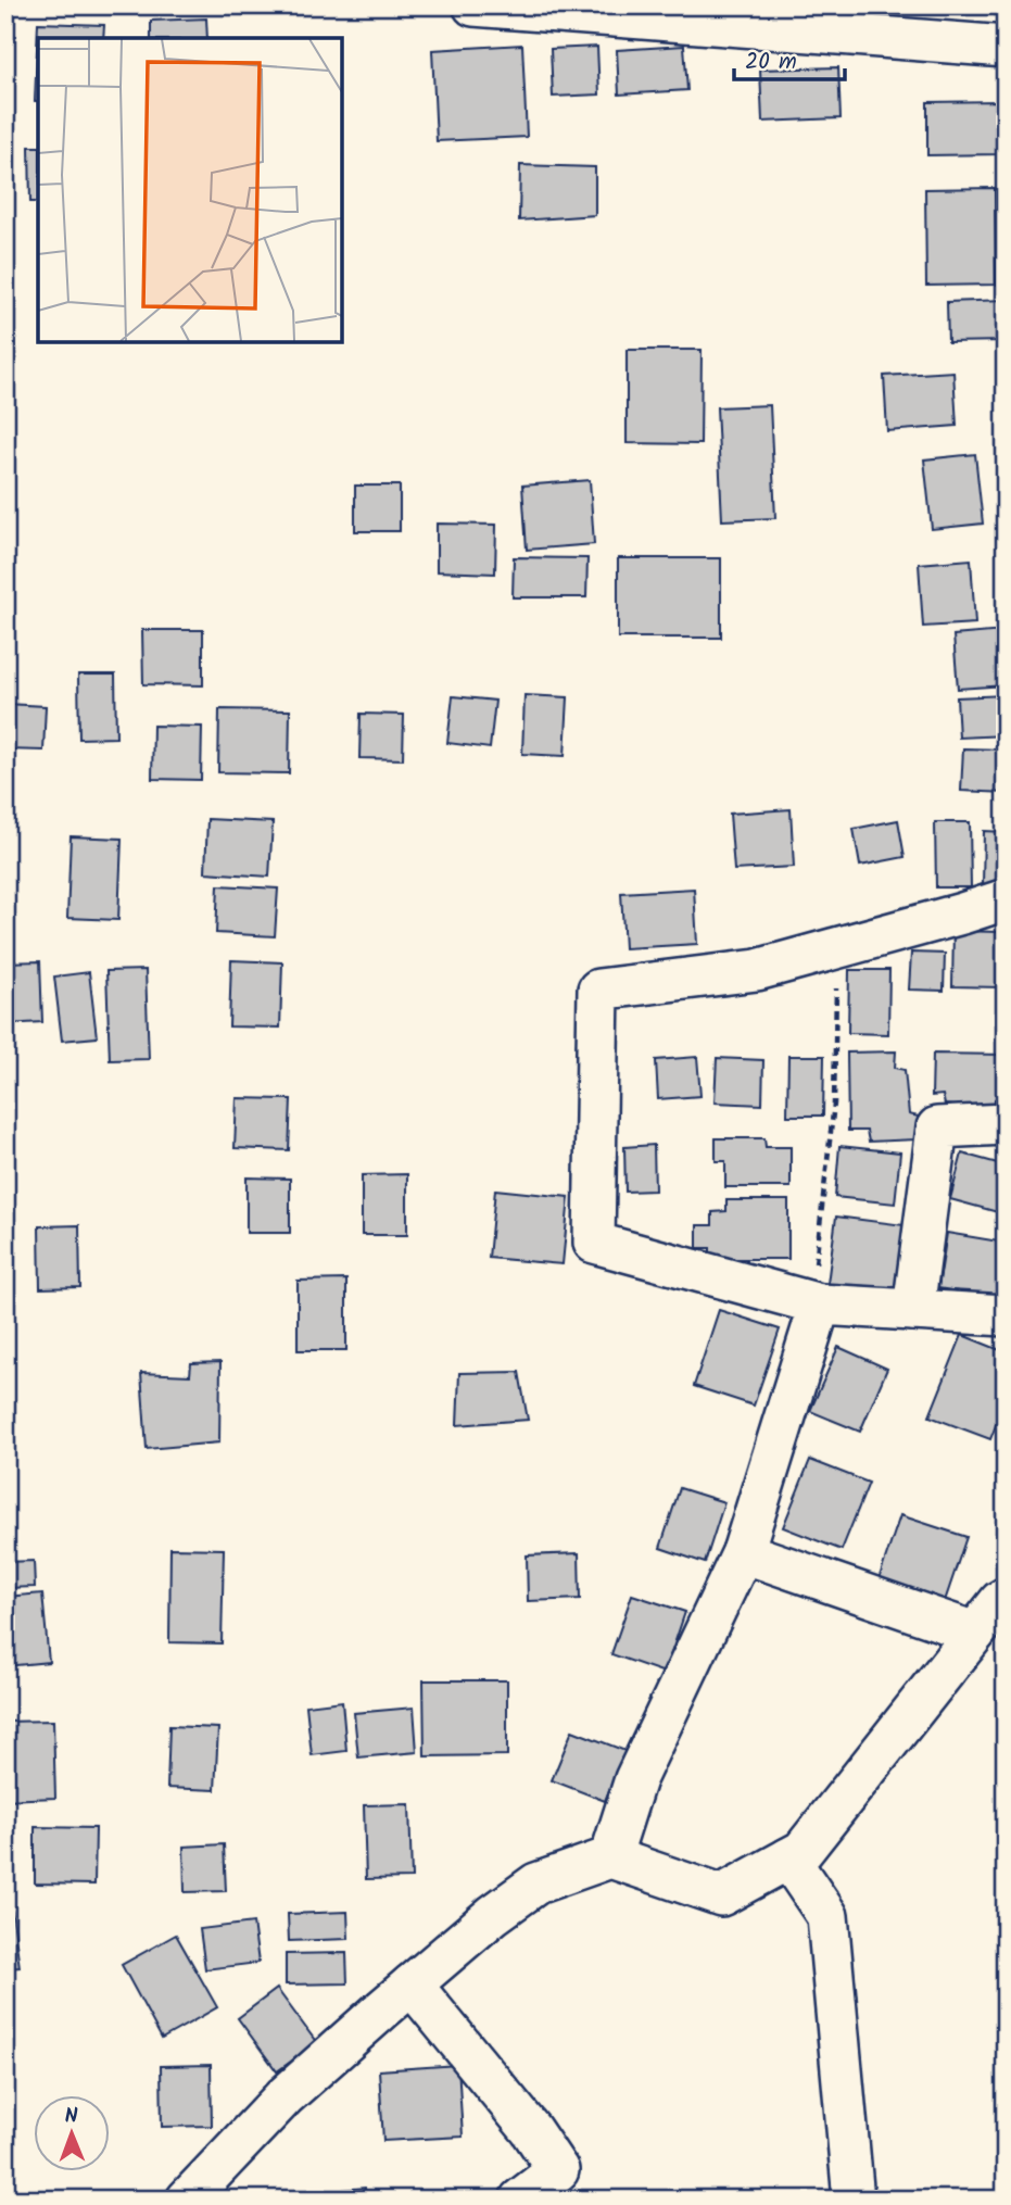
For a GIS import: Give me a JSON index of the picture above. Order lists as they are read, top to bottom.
{
  "scale_bar": "20 m",
  "north": "top"
}
